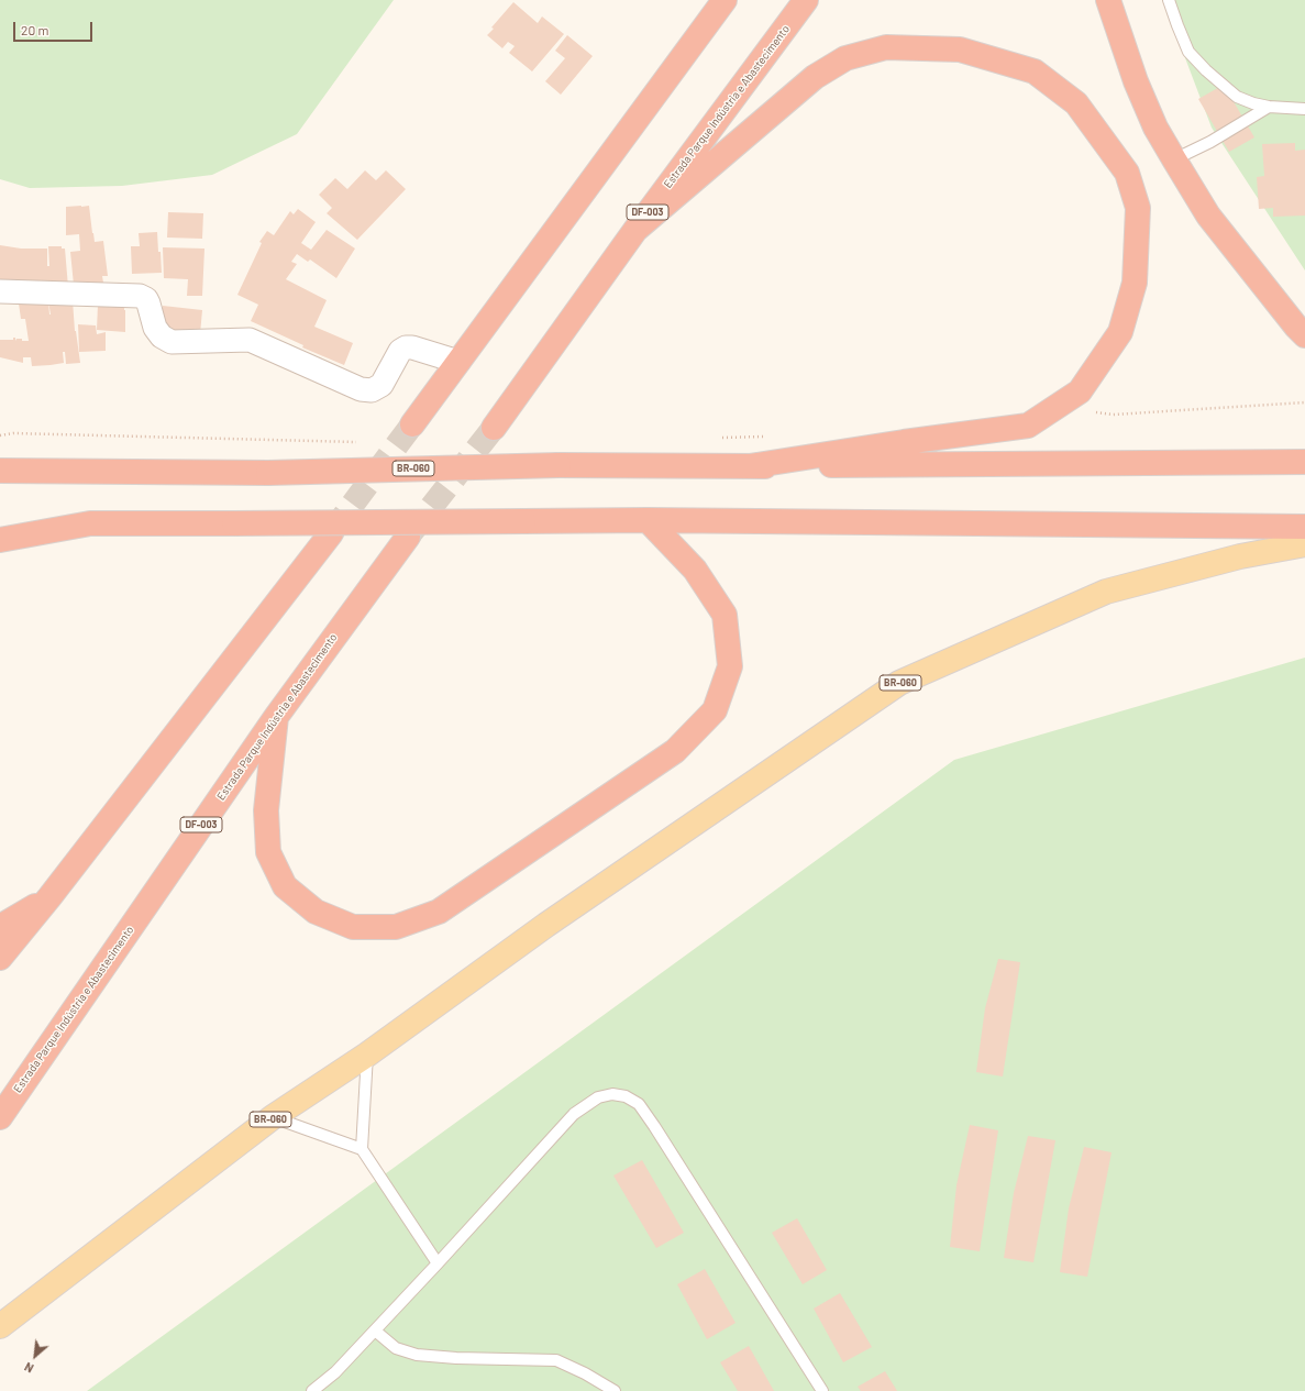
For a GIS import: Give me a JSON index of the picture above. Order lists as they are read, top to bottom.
{
  "streets": {
    "highway": ["Estrada Parque Indústria e Abastecimento", "DF-003", "BR-060"]
  },
  "scale_bar": "20 m",
  "north": "bottom left"
}
